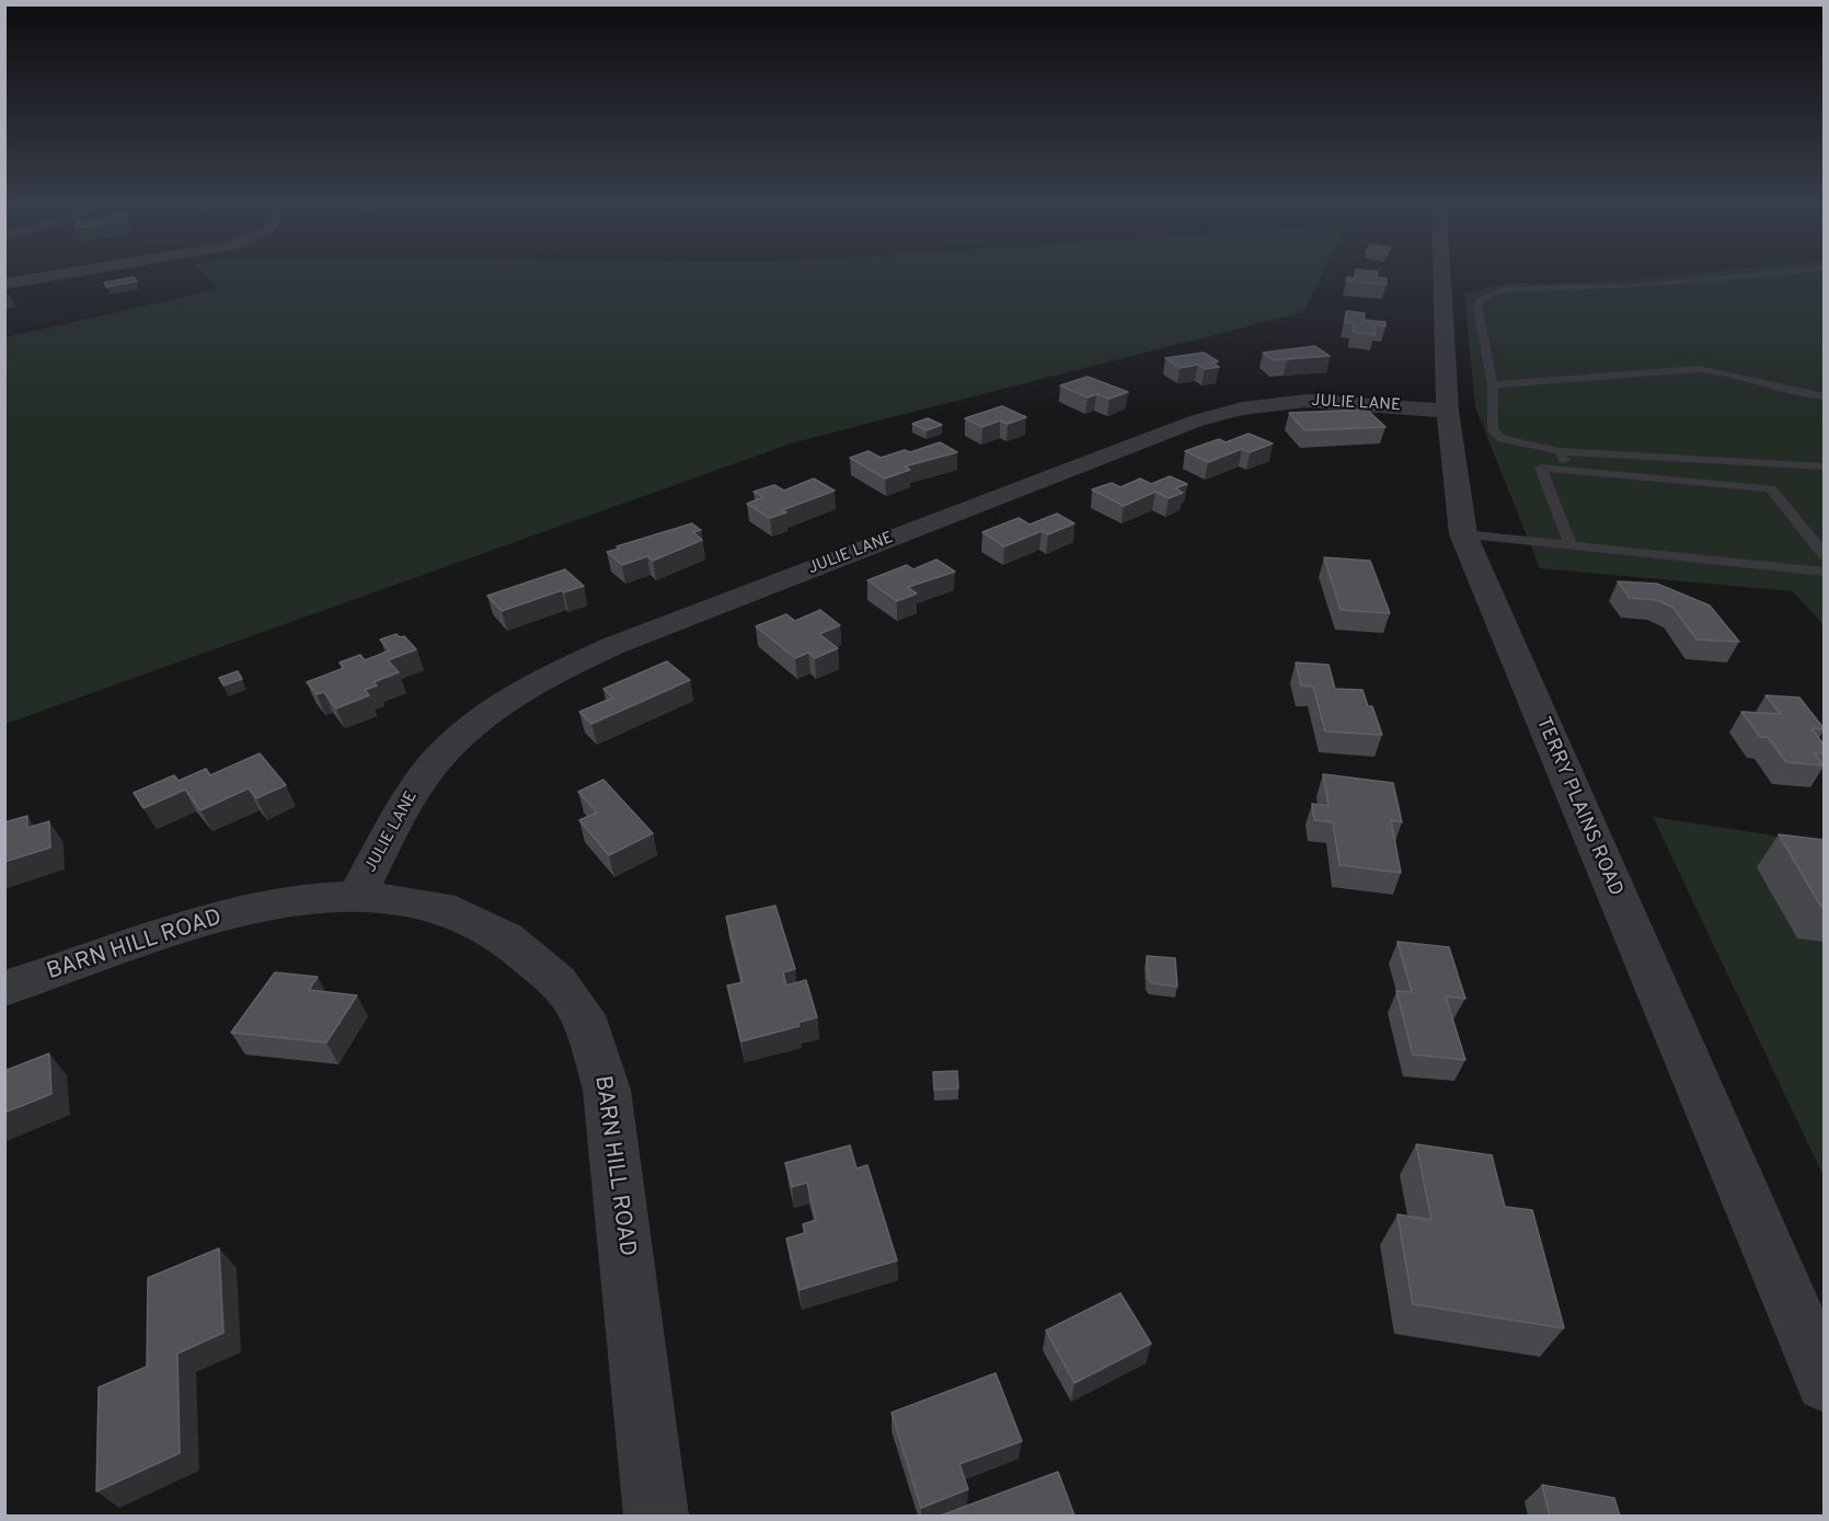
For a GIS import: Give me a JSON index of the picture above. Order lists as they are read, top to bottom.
{
  "streets": {
    "street": ["JULIE LANE", "TERRY PLAINS ROAD", "BARN HILL ROAD"]
  },
  "crossings": [
    ["JULIE LANE", "TERRY PLAINS ROAD"],
    ["JULIE LANE", "BARN HILL ROAD"]
  ]
}
